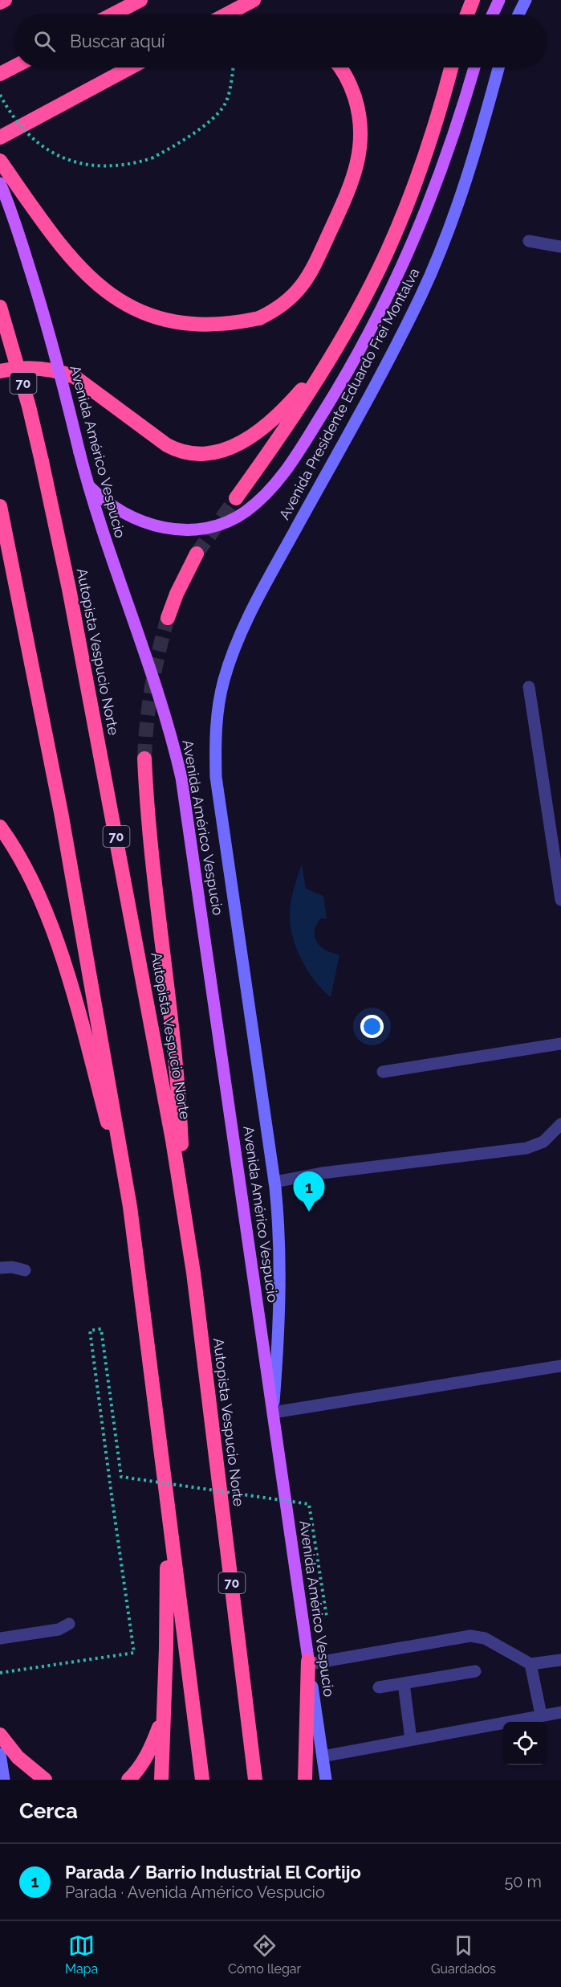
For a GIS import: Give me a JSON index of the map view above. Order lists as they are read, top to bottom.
{
  "streets": {
    "highway": ["70", "Autopista Vespucio Norte"],
    "main road": ["Avenida Presidente Eduardo Frei Montalva", "Avenida Américo Vespucio"]
  },
  "crossings": [
    ["Avenida Presidente Eduardo Frei Montalva", "Avenida Américo Vespucio"]
  ],
  "page": {
    "search": "Buscar aquí",
    "pins": "1",
    "heading": "Cerca",
    "list": [
      {
        "mark": "1",
        "name": "Parada / Barrio Industrial El Cortijo",
        "note": "Parada · Avenida Américo Vespucio",
        "value": "50 m"
      }
    ],
    "nav": ["Mapa", "Cómo llegar", "Guardados"]
  }
}
